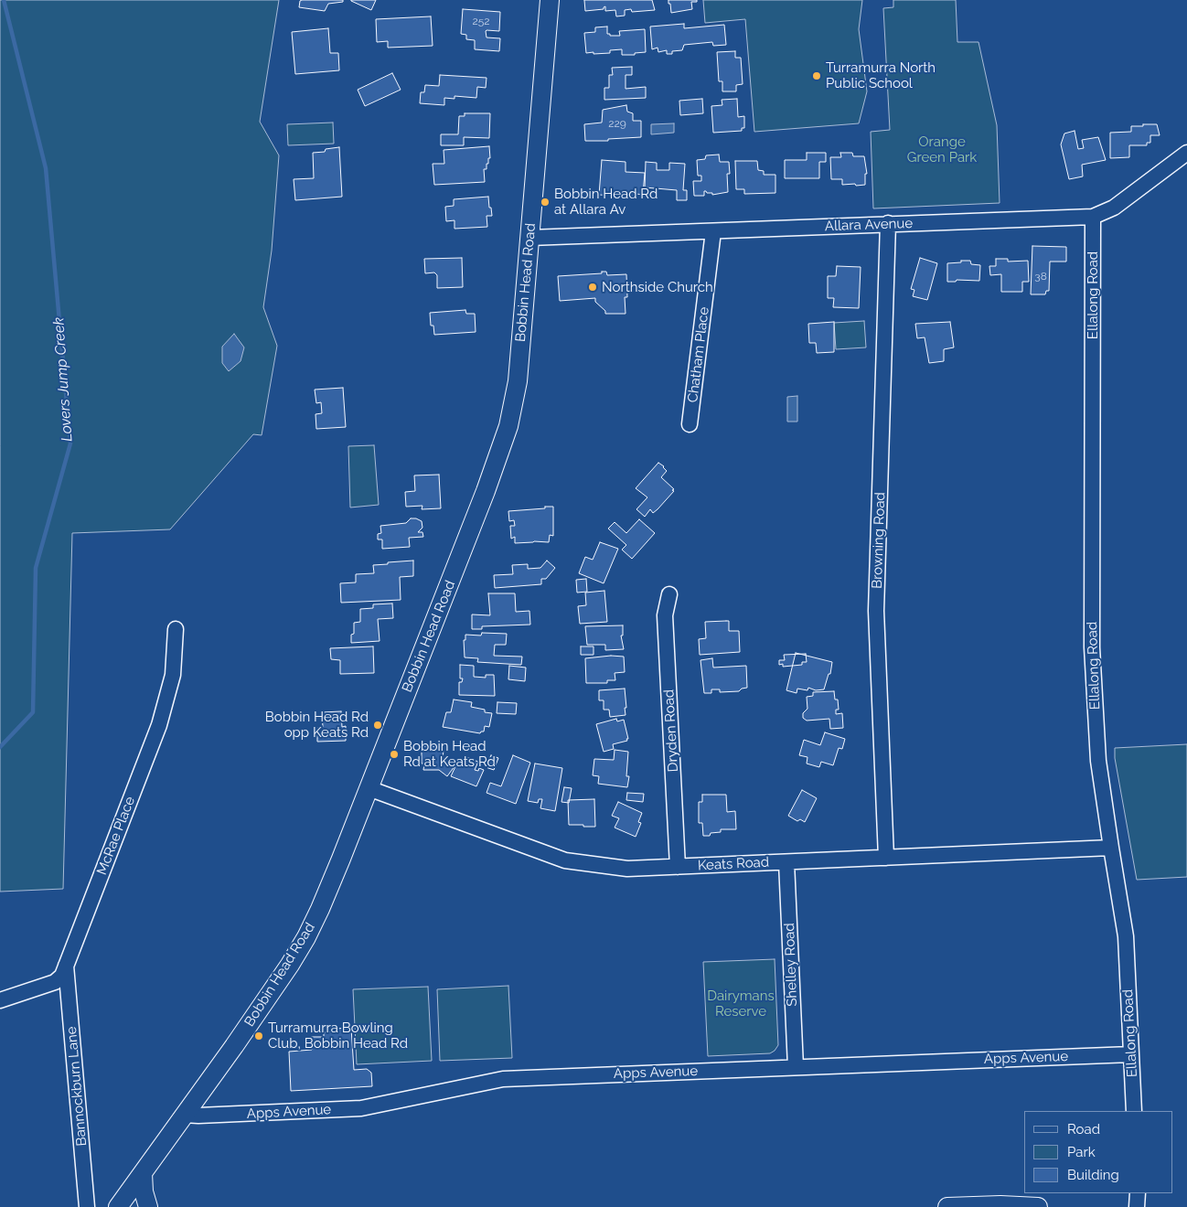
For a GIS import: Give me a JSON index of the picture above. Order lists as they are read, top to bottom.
{
  "streets": {
    "main road": ["Bobbin Head Road"],
    "street": [
      "Allara Avenue",
      "Ellalong Road",
      "Chatham Place",
      "Browning Road",
      "Dryden Road",
      "McRae Place",
      "Keats Road",
      "Shelley Road",
      "Apps Avenue",
      "Bannockburn Lane"
    ]
  },
  "crossings": [
    ["Allara Avenue", "Bobbin Head Road"],
    ["Allara Avenue", "Ellalong Road"],
    ["Allara Avenue", "Chatham Place"],
    ["Allara Avenue", "Browning Road"],
    ["Bobbin Head Road", "Keats Road"],
    ["Bobbin Head Road", "Apps Avenue"],
    ["Ellalong Road", "Keats Road"],
    ["Ellalong Road", "Apps Avenue"],
    ["Browning Road", "Keats Road"],
    ["Dryden Road", "Keats Road"],
    ["McRae Place", "Bannockburn Lane"],
    ["Keats Road", "Shelley Road"],
    ["Shelley Road", "Apps Avenue"]
  ],
  "water": ["Lovers Jump Creek"],
  "parks": ["Orange Green Park", "Dairymans Reserve"],
  "places": [
    "Turramurra North Public School",
    "Bobbin Head Rd at Allara Av",
    "Northside Church",
    "Bobbin Head Rd opp Keats Rd",
    "Bobbin Head Rd at Keats Rd",
    "Turramurra Bowling Club, Bobbin Head Rd"
  ],
  "house_numbers": ["252", "229", "38"],
  "legend": ["Road", "Park", "Building"]
}
